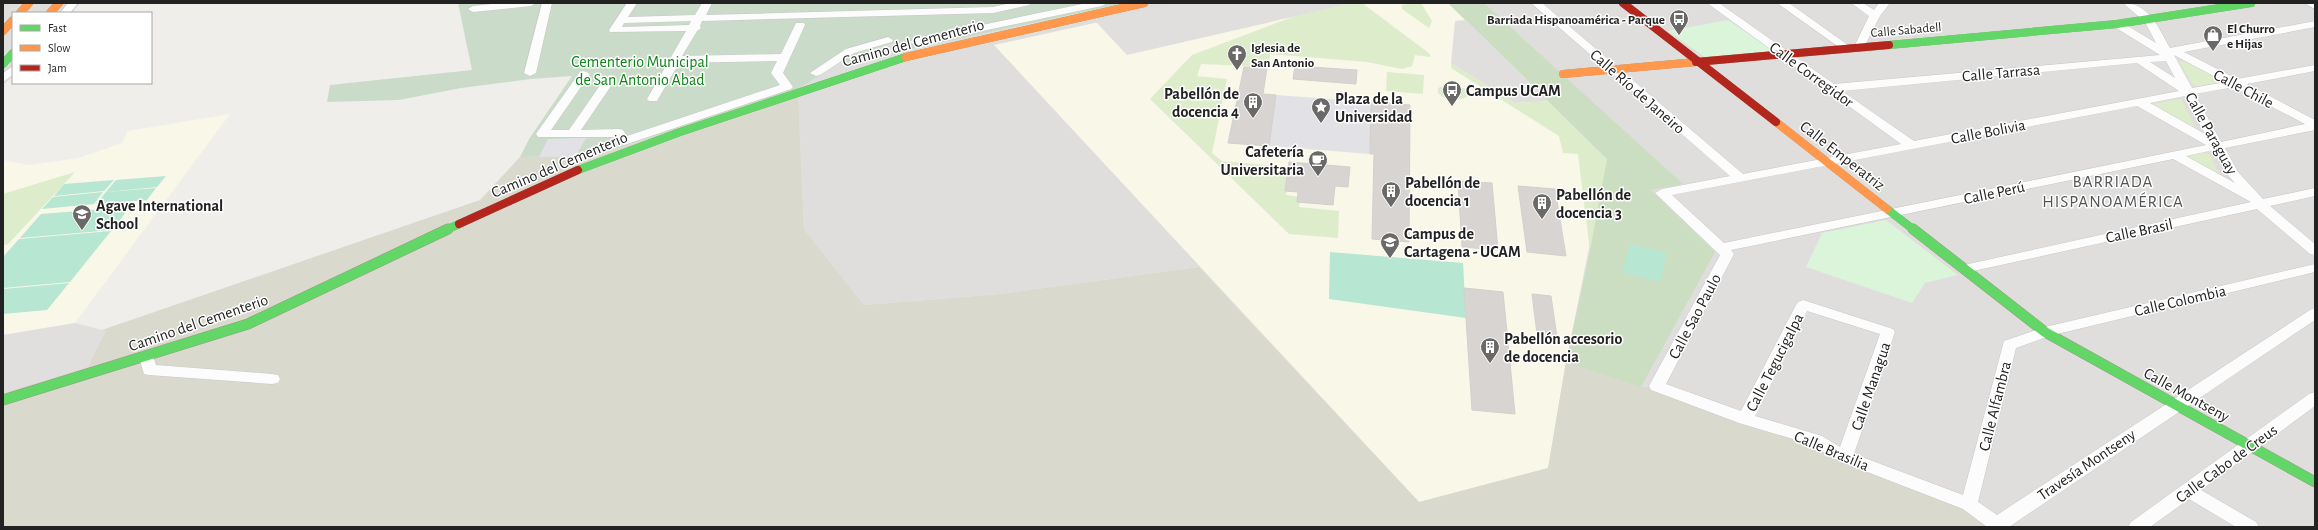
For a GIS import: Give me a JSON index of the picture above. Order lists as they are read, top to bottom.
{
  "streets": {
    "main road": [
      "Calle Sabadell",
      "Camino del Cementerio",
      "Calle Emperatriz",
      "Calle Montseny"
    ],
    "street": [
      "Calle Tarrasa",
      "Calle Corregidor",
      "Calle Chile",
      "Calle Río de Janeiro",
      "Calle Bolivia",
      "Calle Paraguay",
      "Calle Perú",
      "Calle Brasil",
      "Calle Colombia",
      "Calle Sao Paulo",
      "Calle Tegucigalpa",
      "Calle Managua",
      "Calle Alfambra",
      "Calle Brasilia",
      "Calle Cabo de Creus",
      "Travesía Montseny"
    ]
  },
  "crossings": [
    ["Calle Sabadell", "Calle Corregidor"],
    ["Calle Sabadell", "Calle Río de Janeiro"],
    ["Calle Sabadell", "Calle Paraguay"],
    ["Calle Sabadell", "Calle Emperatriz"],
    ["Calle Tarrasa", "Calle Corregidor"],
    ["Calle Tarrasa", "Calle Chile"],
    ["Calle Tarrasa", "Calle Paraguay"],
    ["Calle Corregidor", "Calle Bolivia"],
    ["Calle Chile", "Calle Bolivia"],
    ["Calle Chile", "Calle Paraguay"],
    ["Calle Chile", "Calle Perú"],
    ["Calle Río de Janeiro", "Calle Bolivia"],
    ["Calle Bolivia", "Calle Paraguay"],
    ["Calle Bolivia", "Calle Emperatriz"],
    ["Calle Bolivia", "Calle Perú"],
    ["Calle Bolivia", "Calle Sao Paulo"],
    ["Calle Paraguay", "Calle Perú"],
    ["Calle Paraguay", "Calle Brasil"],
    ["Calle Emperatriz", "Calle Perú"],
    ["Calle Emperatriz", "Calle Brasil"],
    ["Calle Emperatriz", "Calle Colombia"],
    ["Calle Emperatriz", "Calle Montseny"],
    ["Calle Emperatriz", "Calle Alfambra"],
    ["Calle Perú", "Calle Sao Paulo"],
    ["Calle Colombia", "Calle Montseny"],
    ["Calle Colombia", "Calle Alfambra"],
    ["Calle Sao Paulo", "Calle Brasilia"],
    ["Calle Tegucigalpa", "Calle Managua"],
    ["Calle Tegucigalpa", "Calle Brasilia"],
    ["Calle Managua", "Calle Brasilia"],
    ["Calle Montseny", "Calle Alfambra"],
    ["Calle Montseny", "Calle Cabo de Creus"],
    ["Calle Montseny", "Travesía Montseny"],
    ["Calle Alfambra", "Calle Brasilia"],
    ["Calle Brasilia", "Travesía Montseny"]
  ],
  "districts": ["BARRIADA HISPANOAMÉRICA"],
  "parks": ["Cementerio Municipal de San Antonio Abad"],
  "places": {
    "bus stop": ["Barriada Hispanoamérica - Parque", "Campus UCAM"],
    "shop": ["El Churro e Hijas"],
    "church": ["Iglesia de San Antonio"],
    "building": [
      "Pabellón de docencia 4",
      "Pabellón de docencia 1",
      "Pabellón de docencia 3",
      "Pabellón accesorio de docencia"
    ],
    "place": ["Plaza de la Universidad"],
    "cafe": ["Cafetería Universitaria"],
    "school or university": ["Agave International School", "Campus de Cartagena - UCAM"]
  },
  "legend": ["Fast", "Slow", "Jam"]
}
